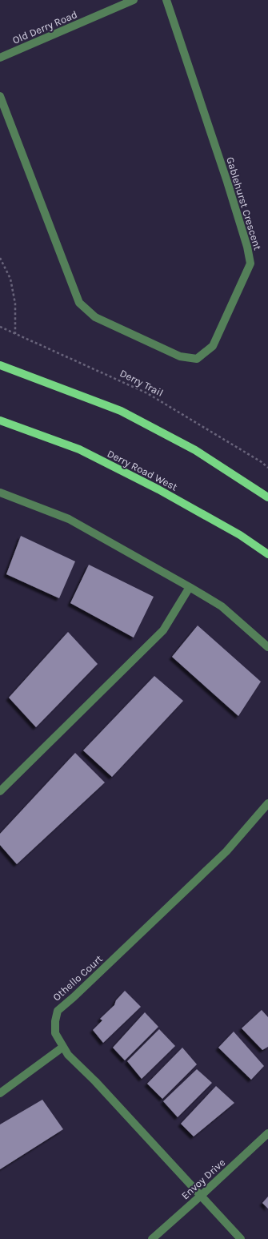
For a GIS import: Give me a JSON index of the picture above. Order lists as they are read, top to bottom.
{
  "streets": {
    "main road": ["Derry Road West"],
    "street": [
      "Old Derry Road",
      "Gablehurst Crescent",
      "Othello Court",
      "Envoy Drive"
    ],
    "path": ["Derry Trail"]
  },
  "crossings": [
    ["Othello Court", "Envoy Drive"]
  ]
}
